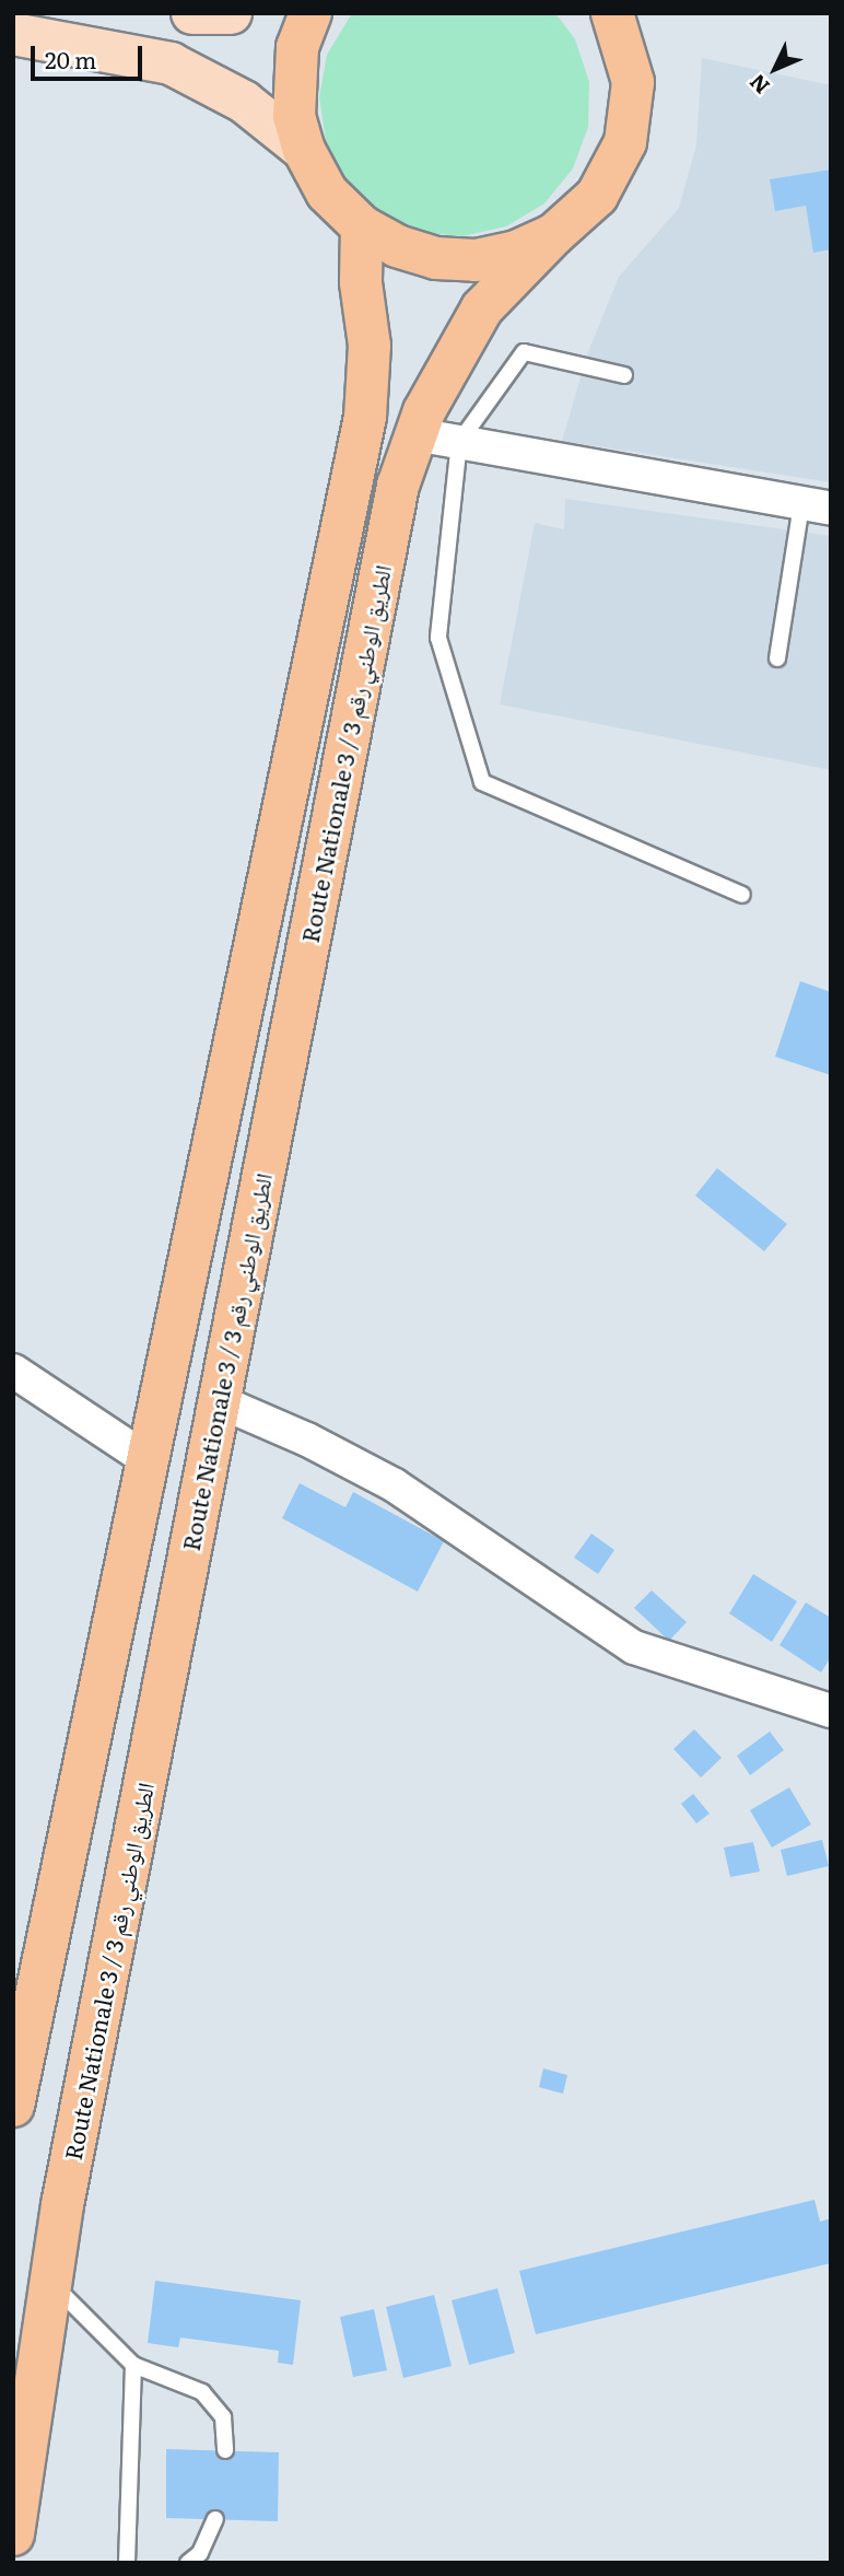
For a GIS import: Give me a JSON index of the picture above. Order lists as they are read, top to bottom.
{
  "streets": {
    "highway": ["Route Nationale 3 / الطريق الوطني رقم 3"]
  },
  "scale_bar": "20 m",
  "north": "bottom left"
}
